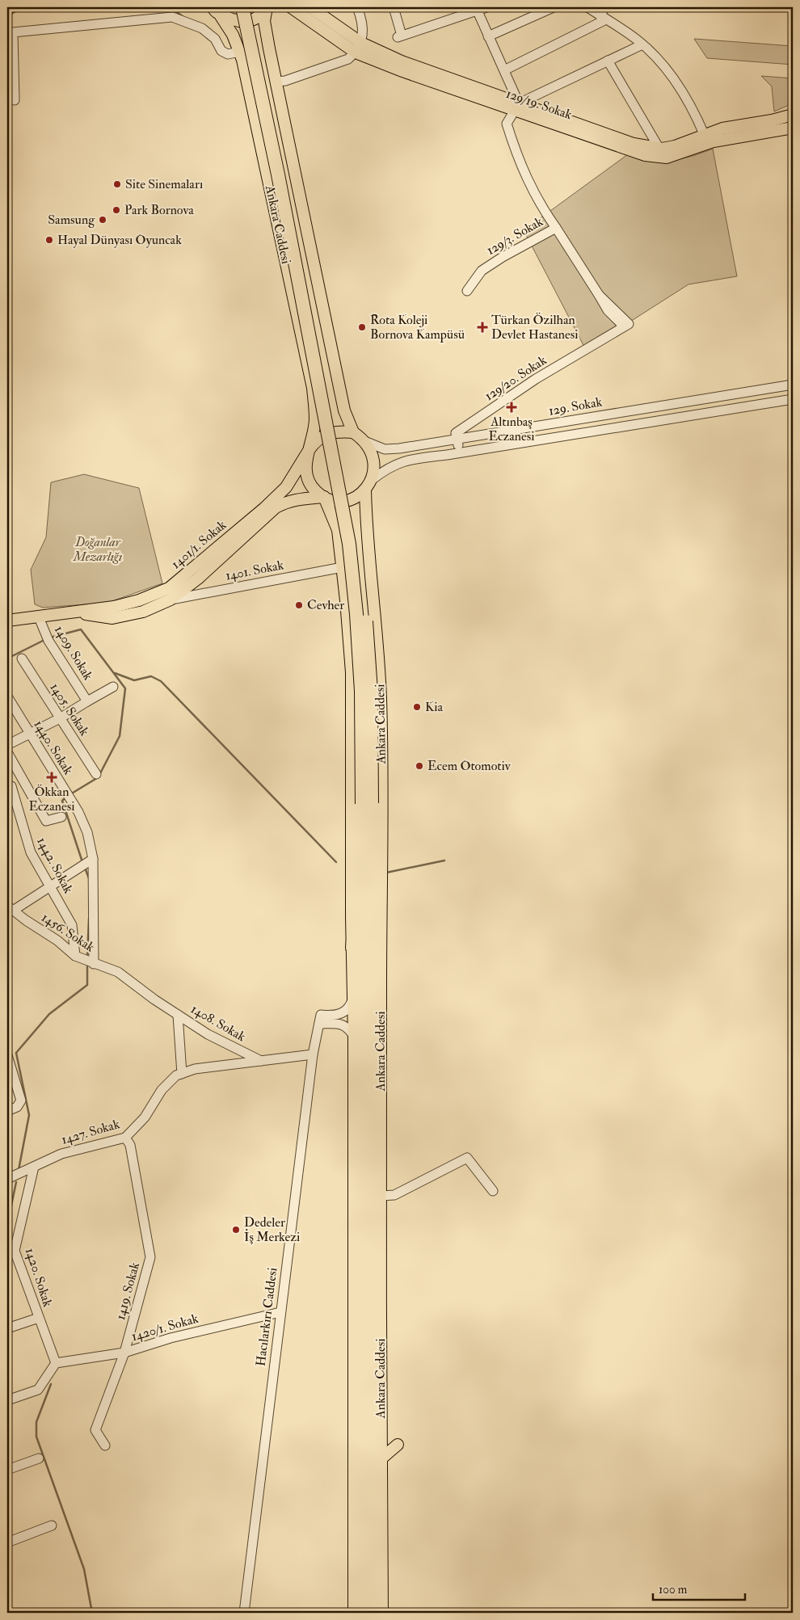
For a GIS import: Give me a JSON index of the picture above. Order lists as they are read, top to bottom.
{
  "streets": {
    "highway": ["Ankara Caddesi"],
    "main road": ["129/19. Sokak", "1401/1. Sokak"],
    "street": [
      "129/3. Sokak",
      "129/20. Sokak",
      "129. Sokak",
      "1401. Sokak",
      "1409. Sokak",
      "1405. Sokak",
      "1440. Sokak",
      "1442. Sokak",
      "1456. Sokak",
      "1408. Sokak",
      "1427. Sokak",
      "1420. Sokak",
      "1419. Sokak",
      "Hacılarkırı Caddesi",
      "1420/1. Sokak"
    ]
  },
  "crossings": [
    ["Ankara Caddesi", "129. Sokak"],
    ["Ankara Caddesi", "1401/1. Sokak"],
    ["Ankara Caddesi", "1401. Sokak"],
    ["Ankara Caddesi", "Hacılarkırı Caddesi"],
    ["129/3. Sokak", "129/20. Sokak"],
    ["129/20. Sokak", "129. Sokak"],
    ["129. Sokak", "1401/1. Sokak"],
    ["1401/1. Sokak", "1401. Sokak"],
    ["1401/1. Sokak", "1409. Sokak"],
    ["1409. Sokak", "1405. Sokak"],
    ["1409. Sokak", "1440. Sokak"],
    ["1440. Sokak", "1456. Sokak"],
    ["1442. Sokak", "1456. Sokak"],
    ["1456. Sokak", "1408. Sokak"],
    ["1408. Sokak", "1427. Sokak"],
    ["1408. Sokak", "Hacılarkırı Caddesi"],
    ["1427. Sokak", "1420. Sokak"],
    ["1427. Sokak", "1419. Sokak"],
    ["1420. Sokak", "1420/1. Sokak"],
    ["1419. Sokak", "1420/1. Sokak"],
    ["Hacılarkırı Caddesi", "1420/1. Sokak"]
  ],
  "parks": ["Doğanlar Mezarlığı"],
  "places": {
    "other": [
      "Site Sinemaları",
      "Park Bornova",
      "Samsung",
      "Hayal Dünyası Oyuncak",
      "Rota Koleji Bornova Kampüsü",
      "Cevher",
      "Kia",
      "Ecem Otomotiv",
      "Dedeler İş Merkezi"
    ],
    "health": ["Türkan Özilhan Devlet Hastanesi", "Altınbaş Eczanesi", "Ökkan Eczanesi"]
  },
  "scale_bar": "100 m"
}
